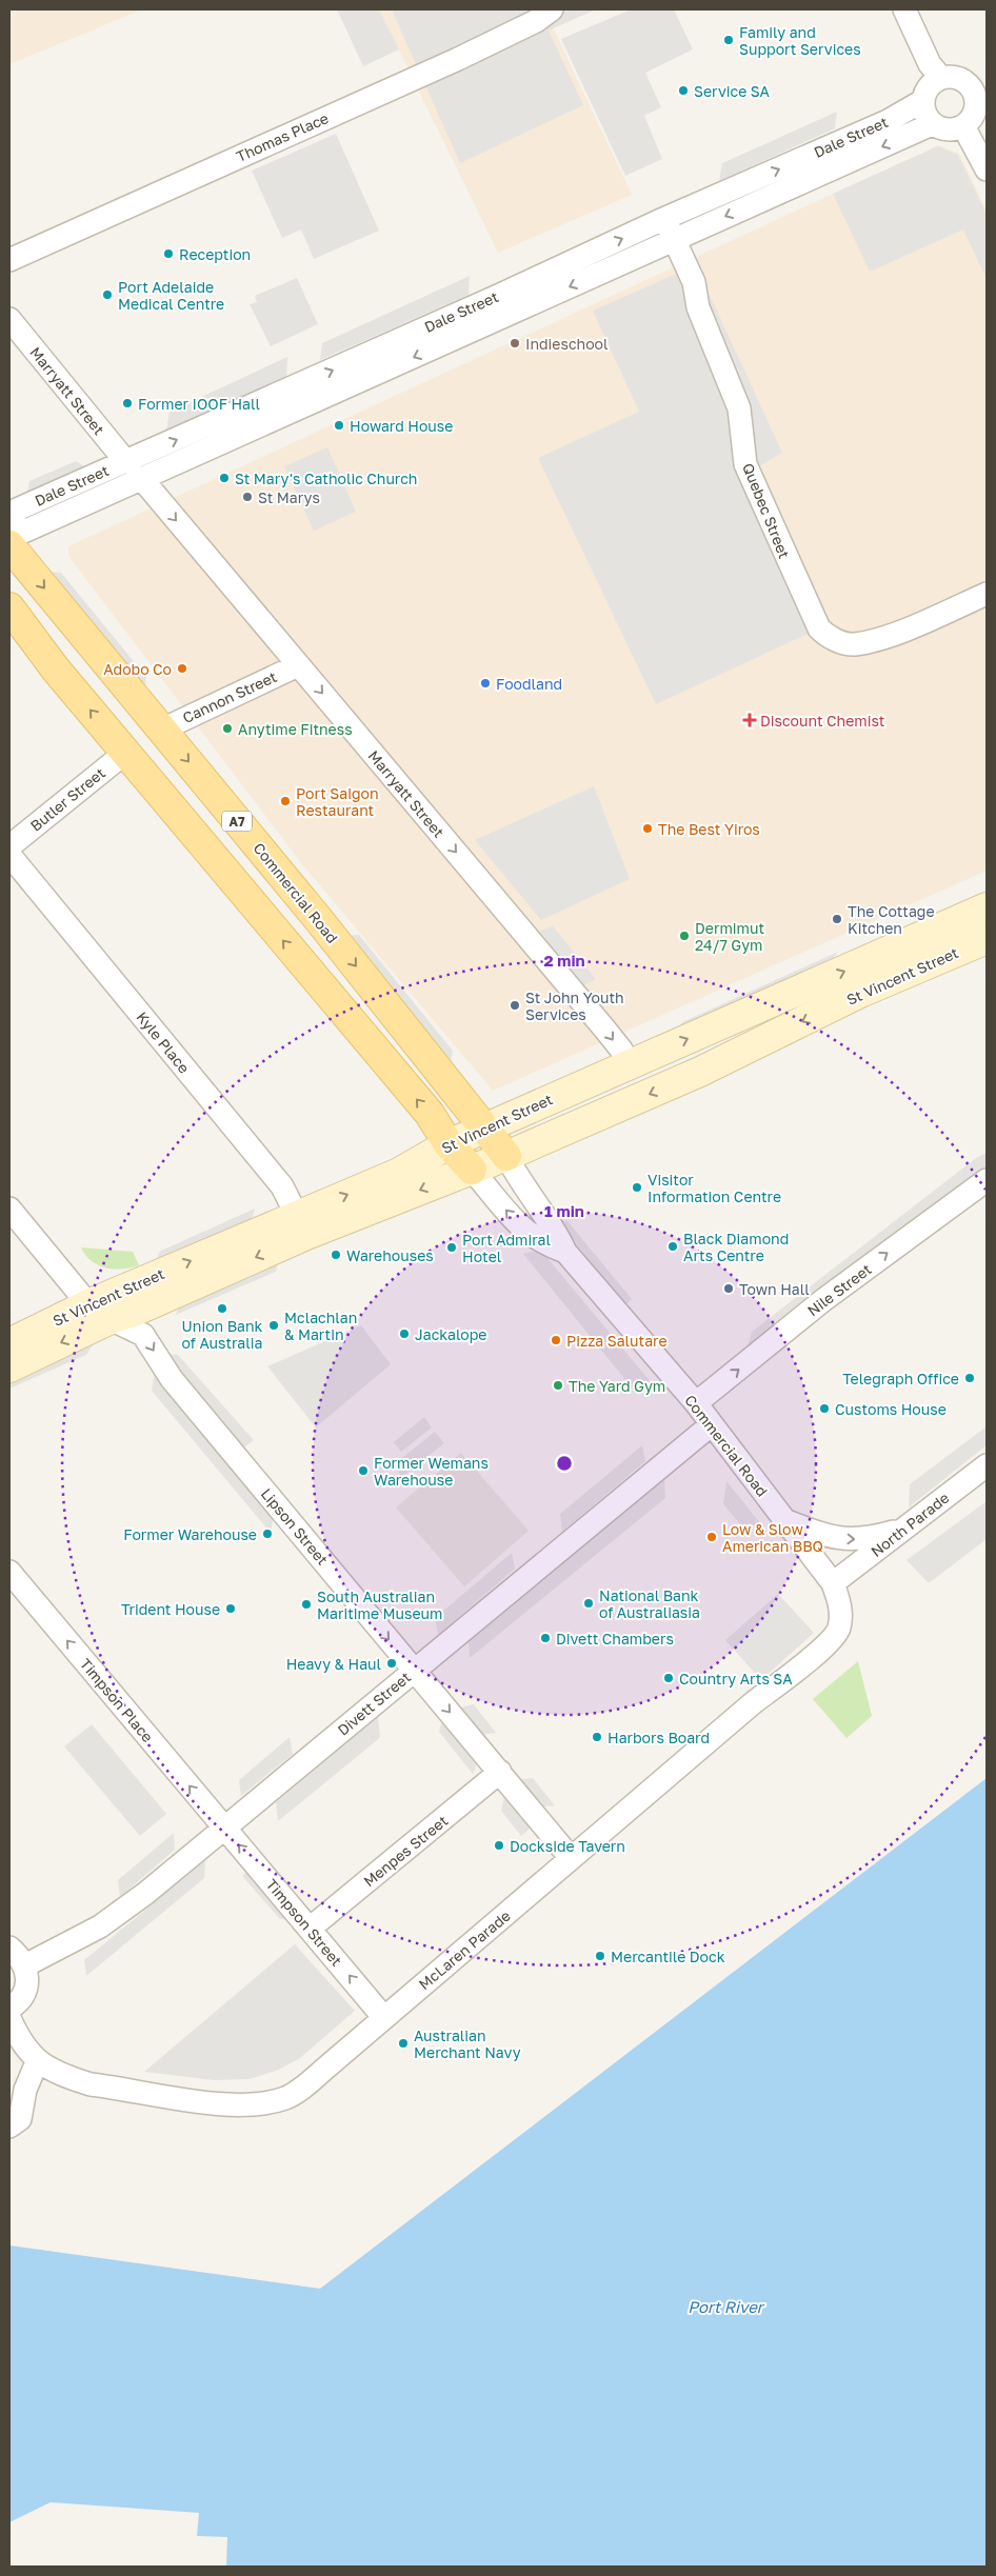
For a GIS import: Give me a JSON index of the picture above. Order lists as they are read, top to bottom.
{
  "streets": {
    "main road": ["A7", "Commercial Road", "St Vincent Street"],
    "street": [
      "Thomas Place",
      "Dale Street",
      "Marryatt Street",
      "Quebec Street",
      "Cannon Street",
      "Butler Street",
      "Kyle Place",
      "Nile Street",
      "North Parade",
      "Lipson Street",
      "Timpson Place",
      "Divett Street",
      "Menpes Street",
      "Timpson Street",
      "McLaren Parade"
    ]
  },
  "crossings": [
    ["Dale Street", "Marryatt Street"],
    ["Dale Street", "Quebec Street"],
    ["Marryatt Street", "Cannon Street"],
    ["Marryatt Street", "St Vincent Street"],
    ["Cannon Street", "Commercial Road"],
    ["Butler Street", "Commercial Road"],
    ["Commercial Road", "St Vincent Street"],
    ["Commercial Road", "Nile Street"],
    ["Commercial Road", "North Parade"],
    ["Commercial Road", "Divett Street"],
    ["Commercial Road", "McLaren Parade"],
    ["St Vincent Street", "Kyle Place"],
    ["St Vincent Street", "Lipson Street"],
    ["North Parade", "McLaren Parade"],
    ["Lipson Street", "Divett Street"],
    ["Lipson Street", "Menpes Street"],
    ["Lipson Street", "McLaren Parade"],
    ["Timpson Place", "Divett Street"],
    ["Timpson Place", "Timpson Street"],
    ["Divett Street", "Timpson Street"],
    ["Menpes Street", "Timpson Street"],
    ["Timpson Street", "McLaren Parade"]
  ],
  "one_way": [
    "Marryatt Street",
    "Nile Street",
    "Lipson Street",
    "Timpson Place",
    "Timpson Street"
  ],
  "water": ["Port River"],
  "places": {
    "other": [
      "Family and Support Services",
      "Service SA",
      "Reception",
      "Port Adelaide Medical Centre",
      "Indieschool",
      "Former IOOF Hall",
      "Howard House",
      "St Mary's Catholic Church",
      "St Marys",
      "Adobo Co",
      "Foodland",
      "Anytime Fitness",
      "Port Saigon Restaurant",
      "The Best Yiros",
      "The Cottage Kitchen",
      "Dermimut 24/7 Gym",
      "St John Youth Services",
      "Visitor Information Centre",
      "Black Diamond Arts Centre",
      "Port Admiral Hotel",
      "Warehouses",
      "Town Hall",
      "Union Bank of Australia",
      "Mclachlan & Martin",
      "Jackalope",
      "Pizza Salutare",
      "Telegraph Office",
      "The Yard Gym",
      "Customs House",
      "Former Wemans Warehouse",
      "Former Warehouse",
      "Low & Slow American BBQ",
      "National Bank of Australiasia",
      "South Australian Maritime Museum",
      "Trident House",
      "Divett Chambers",
      "Heavy & Haul",
      "Country Arts SA",
      "Harbors Board",
      "Dockside Tavern",
      "Mercantile Dock",
      "Australian Merchant Navy"
    ],
    "health": ["Discount Chemist"]
  },
  "rings": ["2 min", "1 min"]
}
